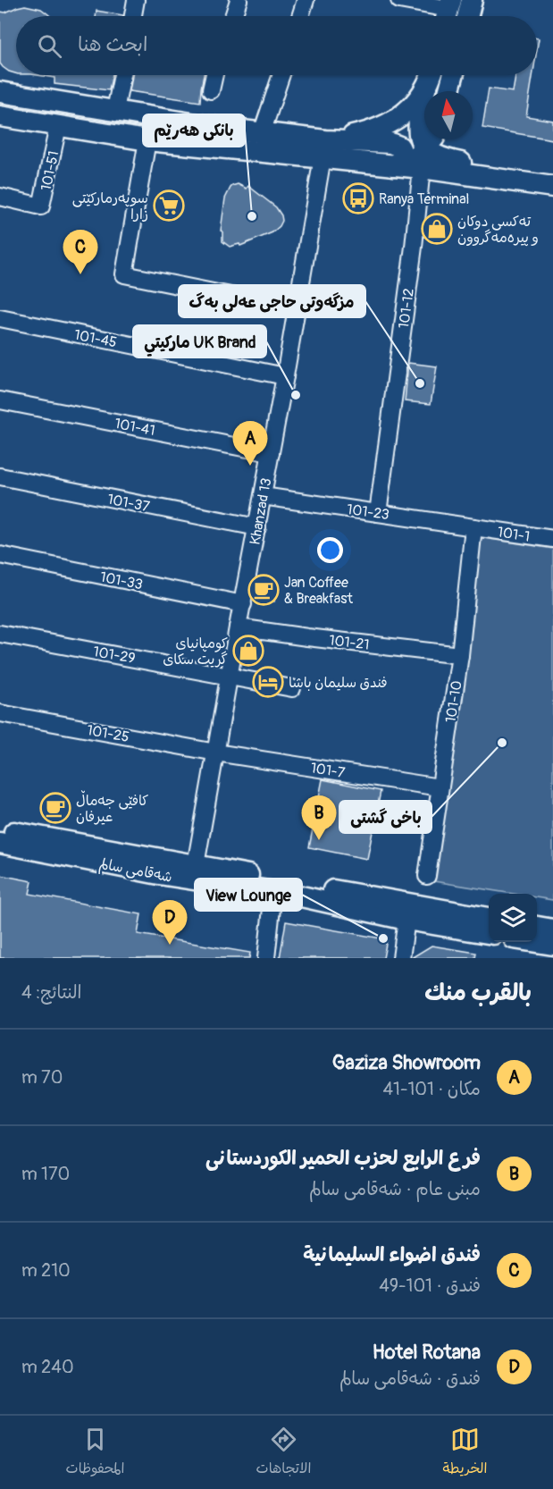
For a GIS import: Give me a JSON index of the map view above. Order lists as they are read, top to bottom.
{
  "streets": {
    "main road": ["شەقامی سالم"],
    "street": [
      "101-51",
      "101-12",
      "101-45",
      "101-41",
      "101-37",
      "Khanzad 13",
      "101-23",
      "101-1",
      "101-33",
      "101-21",
      "101-29",
      "101-10",
      "101-25",
      "101-7"
    ]
  },
  "crossings": [
    ["101-12", "101-23"],
    ["101-45", "Khanzad 13"],
    ["101-41", "Khanzad 13"],
    ["101-37", "Khanzad 13"],
    ["Khanzad 13", "101-23"],
    ["Khanzad 13", "101-33"],
    ["Khanzad 13", "101-21"],
    ["Khanzad 13", "101-29"],
    ["Khanzad 13", "101-25"],
    ["Khanzad 13", "101-7"],
    ["Khanzad 13", "شەقامی سالم"],
    ["101-23", "101-1"],
    ["101-23", "101-10"],
    ["101-1", "101-10"],
    ["101-21", "101-10"],
    ["101-10", "101-7"],
    ["101-25", "101-7"]
  ],
  "places": {
    "bus stop": ["Ranya Terminal"],
    "supermarket": ["سوپەرمارکێتی زارا"],
    "other": [
      "بانکی هەرێم",
      "مزگەوتی حاجی عەلی بەگ",
      "مارکيتي UK Brand",
      "باخی گشتی",
      "View Lounge"
    ],
    "shop": ["تەکسی دوکان و پیرەمەگروون", "كومپانياى گريت سكاى"],
    "cafe": ["Jan Coffee & Breakfast", "کافێی جەماڵ عیرفان"],
    "hotel": ["فندق سليمان باشا"]
  },
  "north": "top",
  "page": {
    "search": "ابحث هنا",
    "pins": [
      "C",
      "A",
      "B",
      "D"
    ],
    "heading": ["بالقرب منك", "النتائج: 4"],
    "list": [
      {
        "mark": "A",
        "name": "Gaziza Showroom",
        "note": "مكان · 101-41",
        "value": "70 m"
      },
      {
        "mark": "B",
        "name": "فرع الرابع لحزب الحمير الكوردستانى",
        "note": "مبنى عام · شەقامی سالم",
        "value": "170 m"
      },
      {
        "mark": "C",
        "name": "فندق اضواء السليمانية",
        "note": "فندق · 101-49",
        "value": "210 m"
      },
      {
        "mark": "D",
        "name": "Hotel Rotana",
        "note": "فندق · شەقامی سالم",
        "value": "240 m"
      }
    ],
    "nav": ["الخريطة", "الاتجاهات", "المحفوظات"]
  }
}
